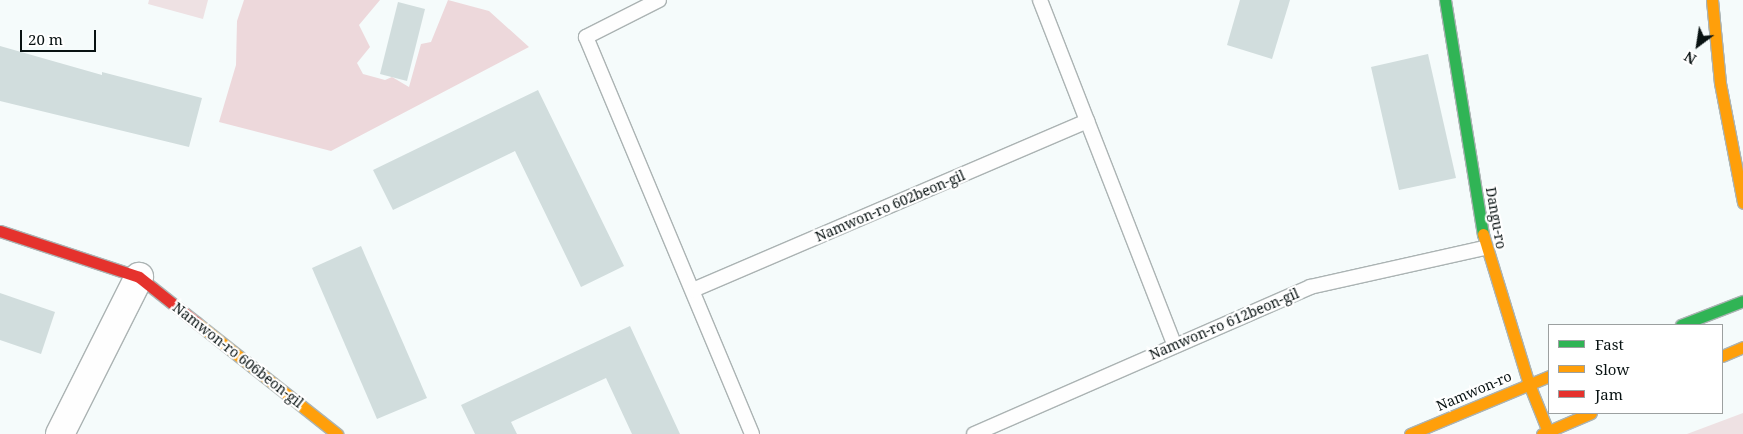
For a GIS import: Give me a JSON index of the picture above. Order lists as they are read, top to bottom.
{
  "streets": {
    "street": ["Dangu-ro", "Namwon-ro 606beon-gil", "Namwon-ro"],
    "lane": ["Namwon-ro 602beon-gil", "Namwon-ro 612beon-gil"]
  },
  "crossings": [
    ["Dangu-ro", "Namwon-ro 612beon-gil"],
    ["Dangu-ro", "Namwon-ro"]
  ],
  "legend": ["Fast", "Slow", "Jam"],
  "scale_bar": "20 m",
  "north": "bottom left"
}
